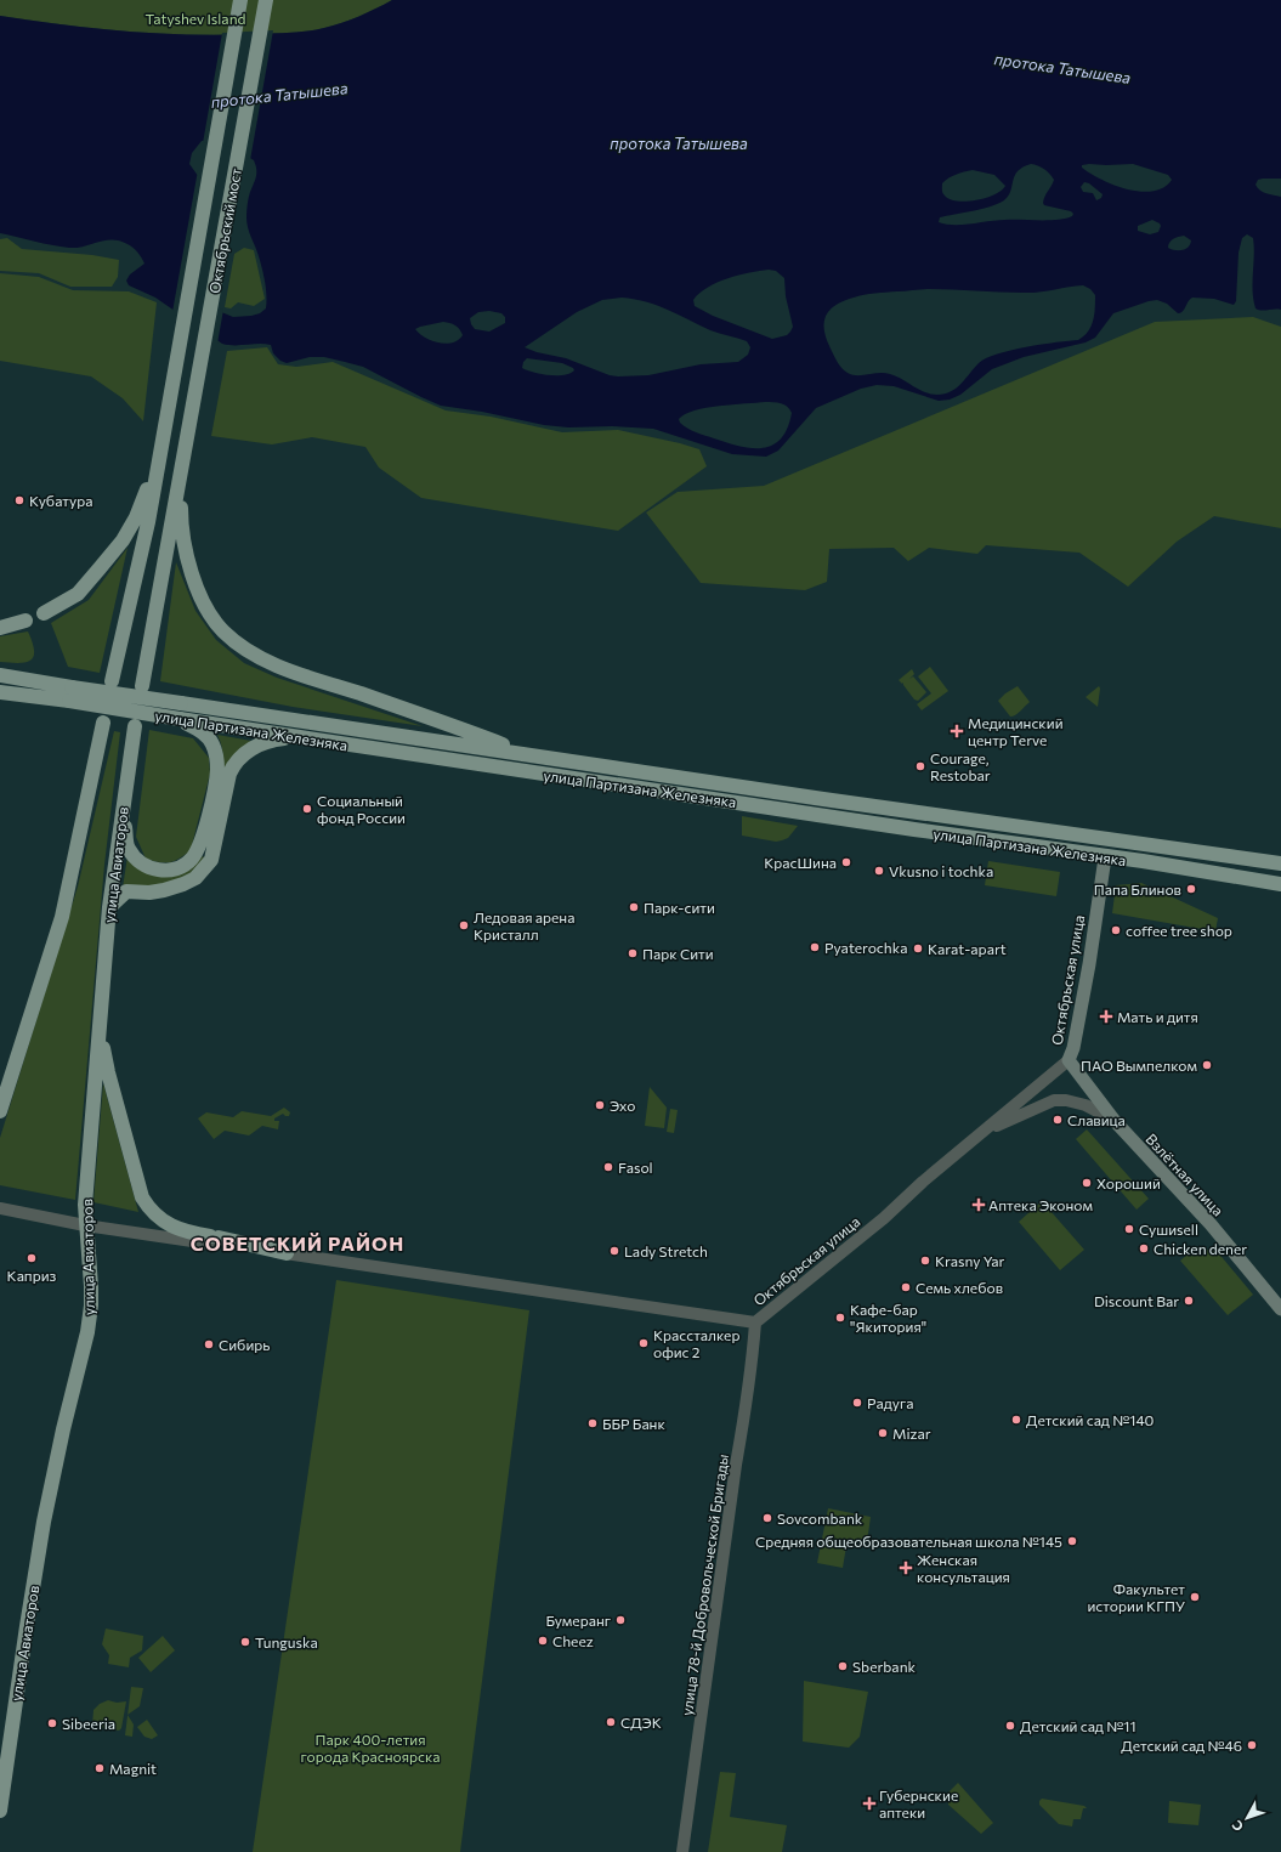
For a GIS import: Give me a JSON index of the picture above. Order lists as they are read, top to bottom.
{
  "streets": {
    "main road": [
      "Октябрьский мост",
      "улица Партизана Железняка",
      "улица Авиаторов",
      "Октябрьская улица",
      "Взлётная улица"
    ],
    "street": ["улица 78-й Добровольческой Бригады"]
  },
  "crossings": [
    ["улица Партизана Железняка", "Октябрьская улица"],
    ["Октябрьская улица", "Взлётная улица"],
    ["Октябрьская улица", "улица 78-й Добровольческой Бригады"]
  ],
  "districts": ["СОВЕТСКИЙ РАЙОН"],
  "water": ["протока Татышева"],
  "parks": ["Tatyshev Island", "Парк 400-летия города Красноярска"],
  "places": {
    "other": [
      "Кубатура",
      "Сourage, Restobar",
      "Социальный фонд России",
      "КрасШина",
      "Vkusno i tochka",
      "Папа Блинов",
      "Парк-сити",
      "Ледовая арена Кристалл",
      "coffee tree shop",
      "Pyaterochka",
      "Karat-apart",
      "Парк Сити",
      "ПАО Вымпелком",
      "Эхо",
      "Славица",
      "Fasol",
      "Хороший",
      "Сушиsell",
      "Chicken dener",
      "Lady Stretch",
      "Каприз",
      "Krasny Yar",
      "Семь хлебов",
      "Discount Bar",
      "Кафе-бар \"Якитория\"",
      "Крассталкер офис 2",
      "Сибирь",
      "Радуга",
      "Детский сад №140",
      "ББР Банк",
      "Mizar",
      "Sovcombank",
      "Средняя общеобразовательная школа №145",
      "Факультет истории КГПУ",
      "Бумеранг",
      "Cheez",
      "Tunguska",
      "Sberbank",
      "СДЭК",
      "Sibeeria",
      "Детский сад №11",
      "Детский сад №46",
      "Magnit"
    ],
    "health": [
      "Медицинский центр Terve",
      "Мать и дитя",
      "Аптека Эконом",
      "Женская консультация",
      "Губернские аптеки"
    ]
  },
  "north": "bottom left"
}
